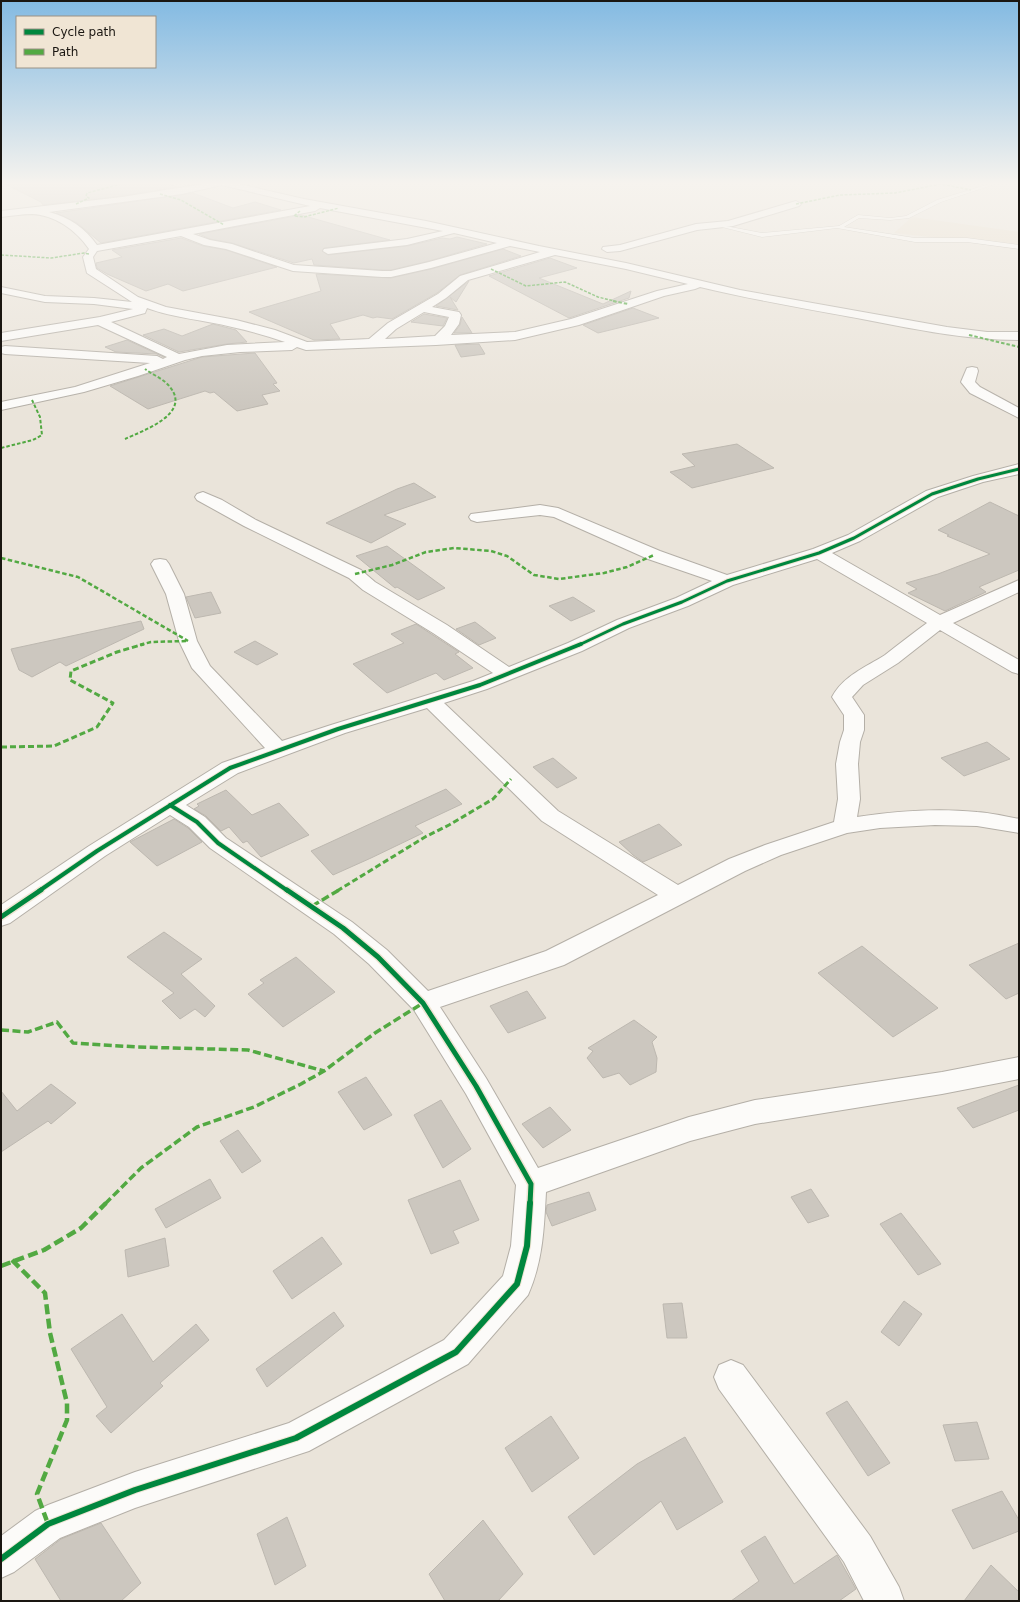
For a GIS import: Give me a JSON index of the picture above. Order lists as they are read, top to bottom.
{
  "legend": ["Cycle path", "Path"]
}
